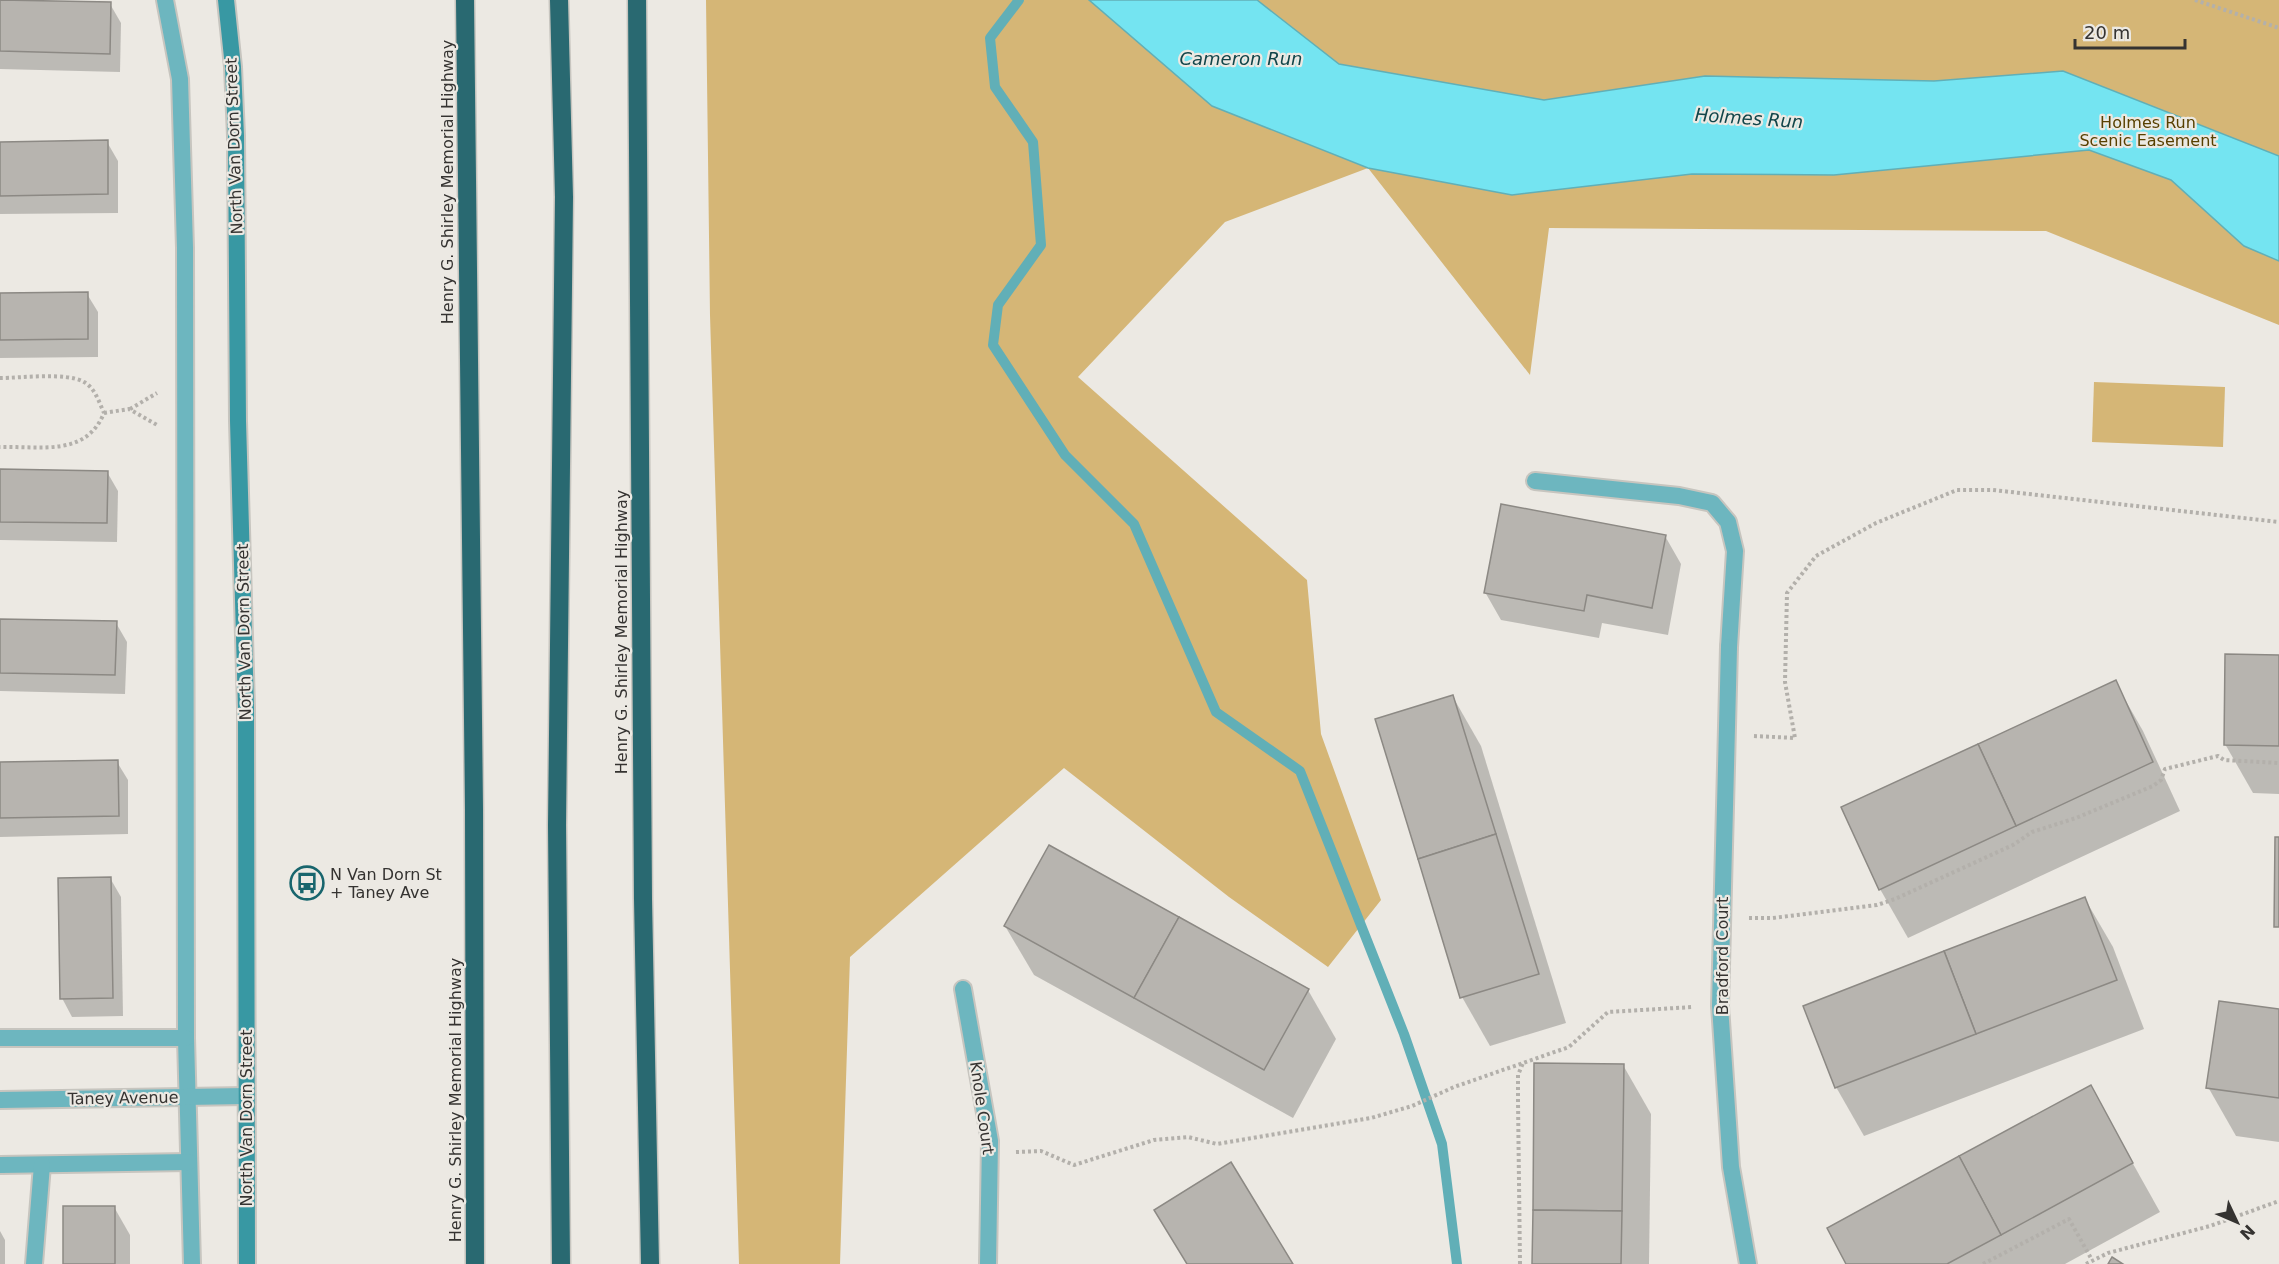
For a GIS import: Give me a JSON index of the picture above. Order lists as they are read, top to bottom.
{
  "streets": {
    "highway": ["Henry G. Shirley Memorial Highway"],
    "main road": ["North Van Dorn Street"],
    "street": ["Bradford Court", "Taney Avenue", "Knole Court"]
  },
  "crossings": [
    ["North Van Dorn Street", "Taney Avenue"]
  ],
  "water": ["Cameron Run", "Holmes Run"],
  "parks": ["Holmes Run Scenic Easement"],
  "places": {
    "bus stop": ["N Van Dorn St + Taney Ave"]
  },
  "scale_bar": "20 m",
  "north": "bottom right"
}
